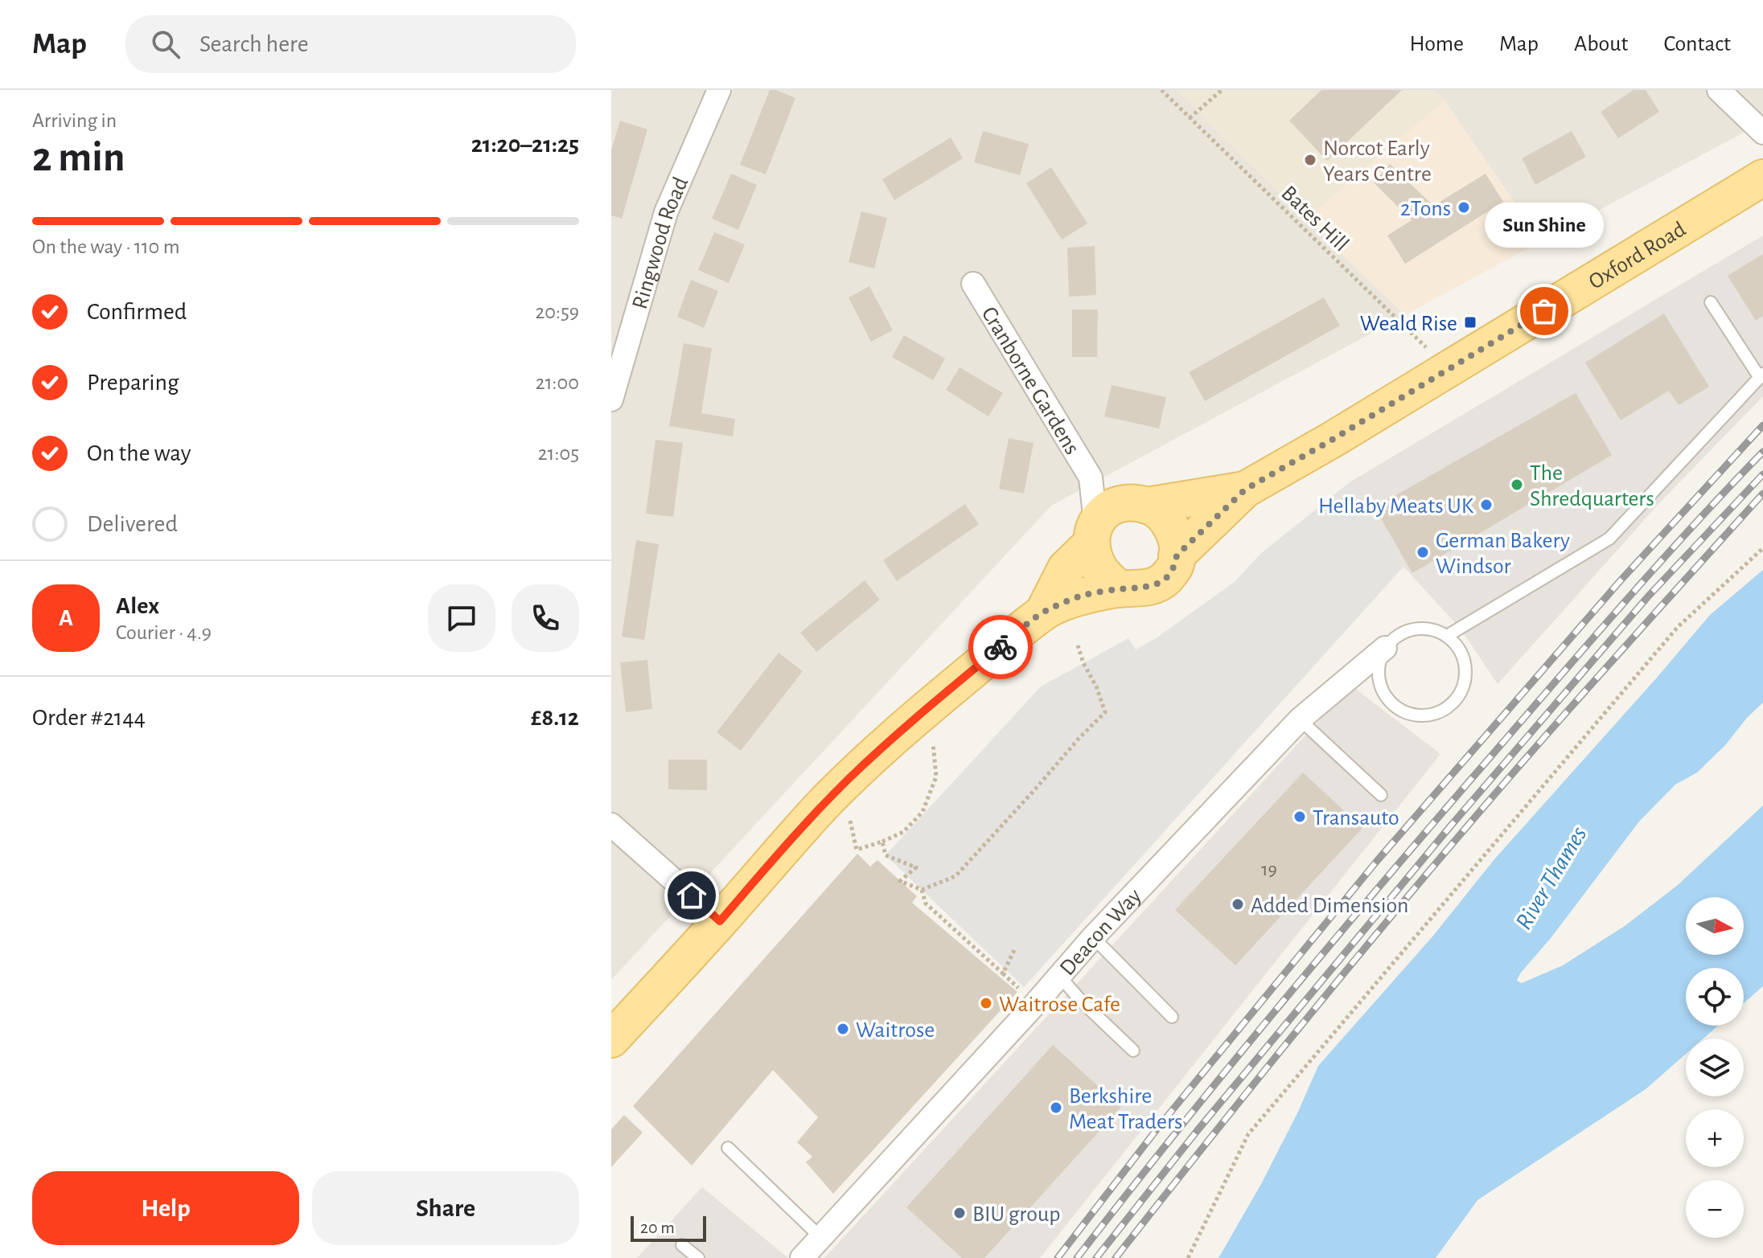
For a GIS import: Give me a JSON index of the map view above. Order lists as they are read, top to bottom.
{
  "streets": {
    "main road": ["Oxford Road"],
    "street": ["Ringwood Road", "Cranborne Gardens", "Deacon Way"],
    "path": ["Bates Hill"]
  },
  "crossings": [
    ["Bates Hill", "Oxford Road"],
    ["Oxford Road", "Cranborne Gardens"]
  ],
  "water": ["River Thames"],
  "places": {
    "other": [
      "Norcot Early Years Centre",
      "2Tons",
      "Sun Shine",
      "The Shredquarters",
      "Hellaby Meats UK",
      "German Bakery Windsor",
      "Transauto",
      "Added Dimension",
      "Waitrose Cafe",
      "Waitrose",
      "Berkshire Meat Traders",
      "BIU group"
    ],
    "transit": ["Weald Rise"]
  },
  "house_numbers": ["19"],
  "scale_bar": "20 m",
  "north": "right",
  "page": {
    "header": "Map",
    "search": "Search here",
    "nav": [
      "Home",
      "Map",
      "About",
      "Contact"
    ],
    "heading": ["2 min", "Arriving in", "21:20–21:25"],
    "panel": [
      "Alex",
      "Courier · 4.9",
      "Order #2144",
      "£8.12"
    ],
    "bar": "On the way · 110 m",
    "bubble": "Sun Shine",
    "list": [
      ["Confirmed", "20:59"],
      ["Preparing", "21:00"],
      ["On the way", "21:05"],
      "Delivered"
    ],
    "round": "A",
    "map_buttons": ["+", "−"],
    "buttons": ["Help", "Share"],
    "scale": "20 m"
  }
}
